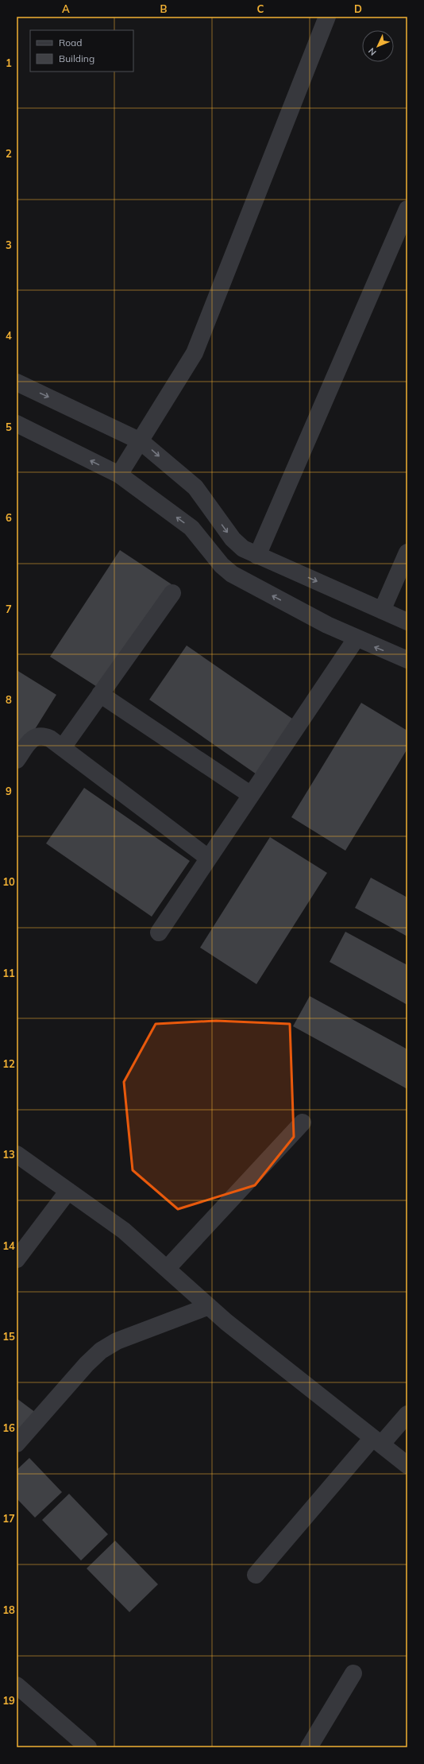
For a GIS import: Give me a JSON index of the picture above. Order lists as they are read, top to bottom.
{
  "legend": ["Road", "Building"],
  "north": "bottom left",
  "grid": {
    "columns": [
      "A",
      "B",
      "C",
      "D"
    ],
    "rows": [
      "1",
      "2",
      "3",
      "4",
      "5",
      "6",
      "7",
      "8",
      "9",
      "10",
      "11",
      "12",
      "13",
      "14",
      "15",
      "16",
      "17",
      "18",
      "19"
    ]
  }
}
